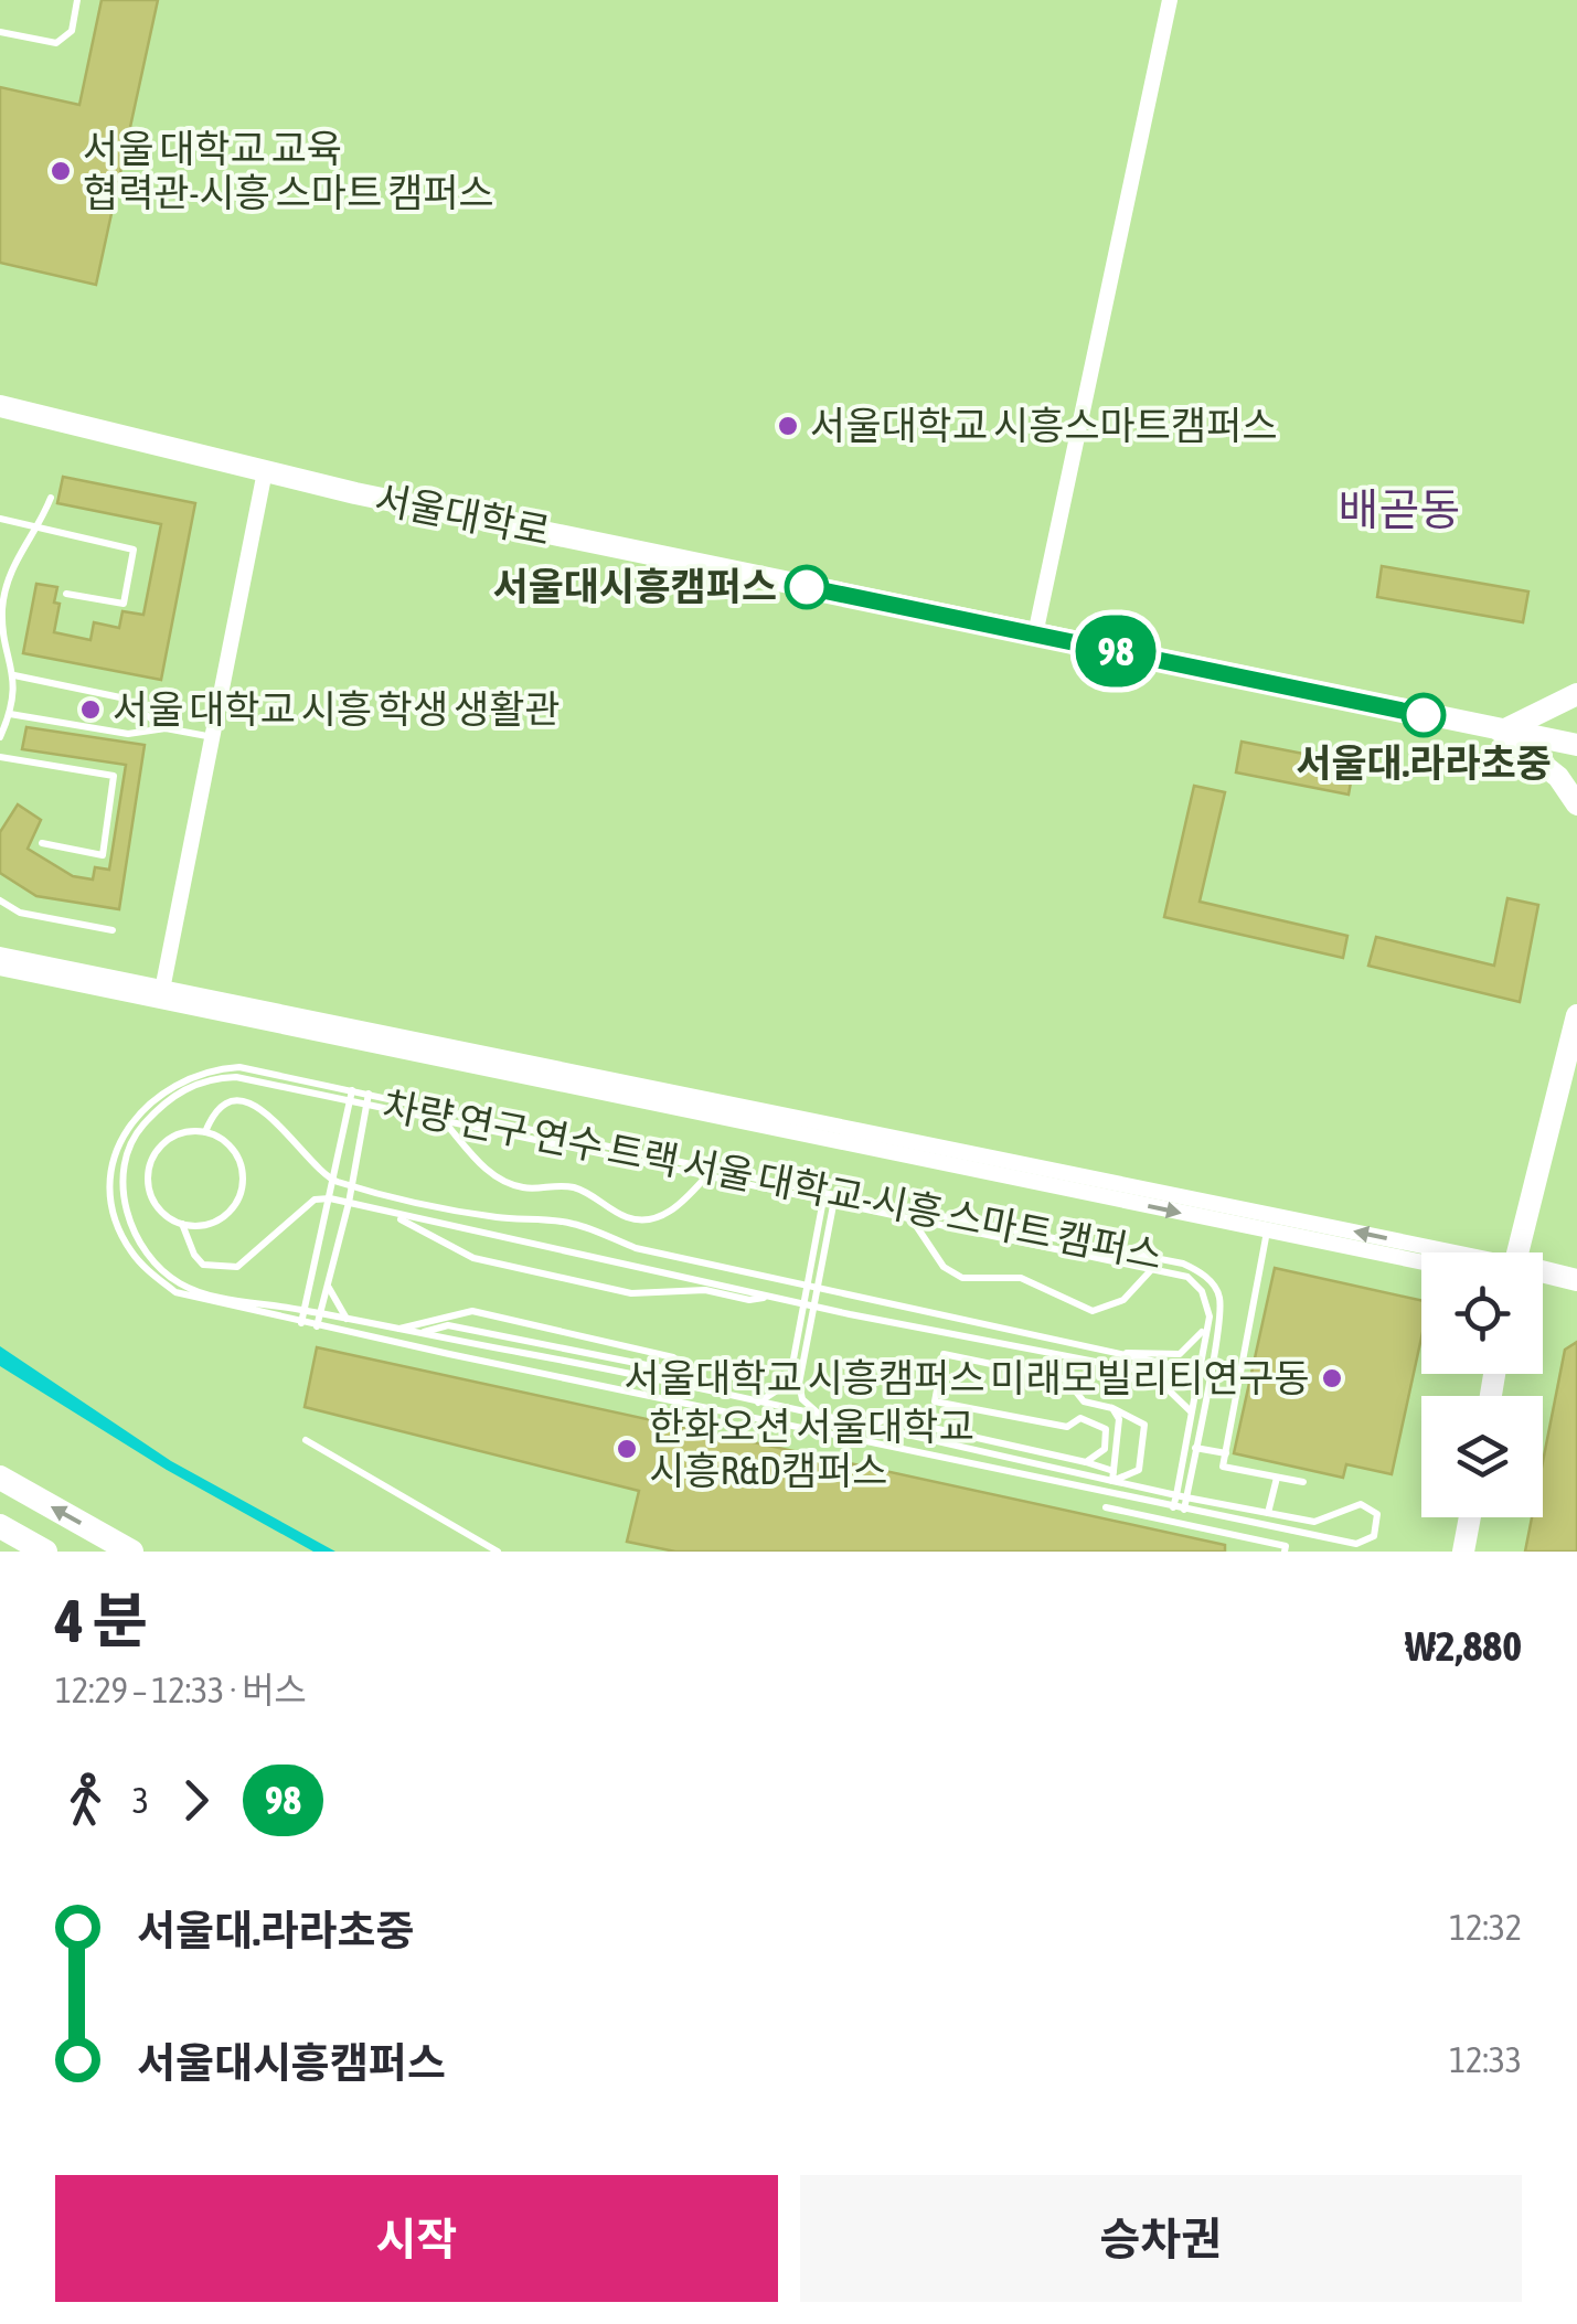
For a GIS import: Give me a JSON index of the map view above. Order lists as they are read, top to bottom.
{
  "streets": {
    "street": ["서울대학로"],
    "lane": ["차량 연구 연수 트랙 서울 대학교-시흥 스마트 캠퍼스"]
  },
  "districts": ["배곧동"],
  "places": [
    "서울 대학교 교육 협력관-시흥 스마트 캠퍼스",
    "서울대학교 시흥스마트캠퍼스",
    "서울대시흥캠퍼스",
    "서울 대학교 시흥 학생 생활관",
    "서울대.라라초중",
    "서울대학교 시흥캠퍼스 미래모빌리티연구동",
    "한화오션 서울대학교 시흥R&D캠퍼스"
  ],
  "lines": ["bus line 98"],
  "page": {
    "on_map": "98",
    "heading": ["4 분", "12:29 – 12:33 · 버스", "₩2,880"],
    "legs": ["3", "98"],
    "list": [
      {
        "name": "서울대.라라초중",
        "value": "12:32"
      },
      {
        "name": "서울대시흥캠퍼스",
        "value": "12:33"
      }
    ],
    "buttons": ["시작", "승차권"]
  }
}
